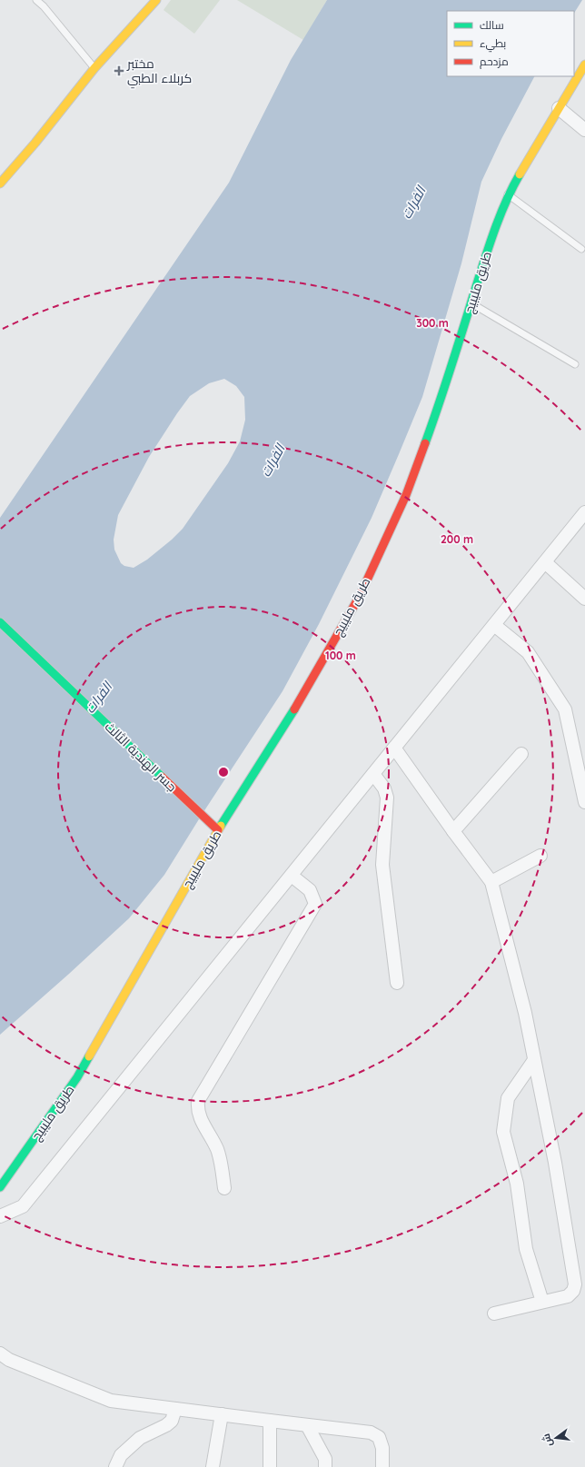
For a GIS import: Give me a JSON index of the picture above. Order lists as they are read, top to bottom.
{
  "streets": {
    "street": ["طريق مليبيج", "جسر الهندية الثالث"]
  },
  "crossings": [
    ["طريق مليبيج", "جسر الهندية الثالث"]
  ],
  "water": ["الفرات"],
  "places": {
    "health": ["مختبر كربلاء الطبي"]
  },
  "legend": ["سالك", "بطيء", "مزدحم"],
  "north": "left",
  "rings": ["300 m", "200 m", "100 m"]
}
